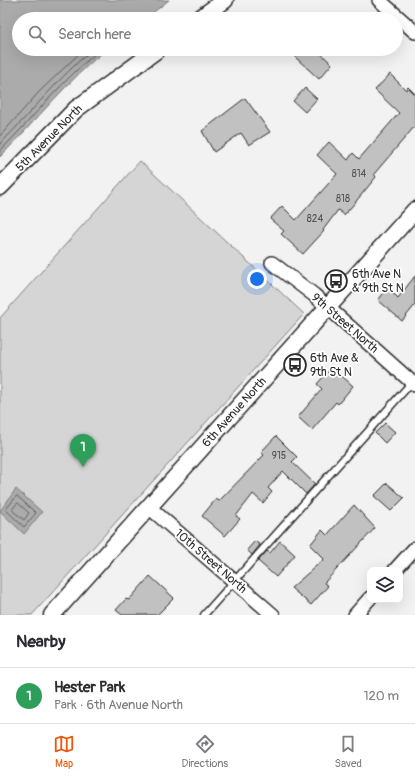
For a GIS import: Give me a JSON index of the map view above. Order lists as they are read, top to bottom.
{
  "streets": {
    "street": [
      "5th Avenue North",
      "9th Street North",
      "6th Avenue North",
      "10th Street North"
    ]
  },
  "crossings": [
    ["9th Street North", "6th Avenue North"],
    ["6th Avenue North", "10th Street North"]
  ],
  "places": {
    "bus stop": ["6th Ave N & 9th St N", "6th Ave & 9th St N"]
  },
  "house_numbers": [
    "814",
    "818",
    "824",
    "915"
  ],
  "page": {
    "search": "Search here",
    "pins": "1",
    "heading": "Nearby",
    "list": [
      {
        "mark": "1",
        "name": "Hester Park",
        "note": "Park · 6th Avenue North",
        "value": "120 m"
      }
    ],
    "nav": ["Map", "Directions", "Saved"]
  }
}
